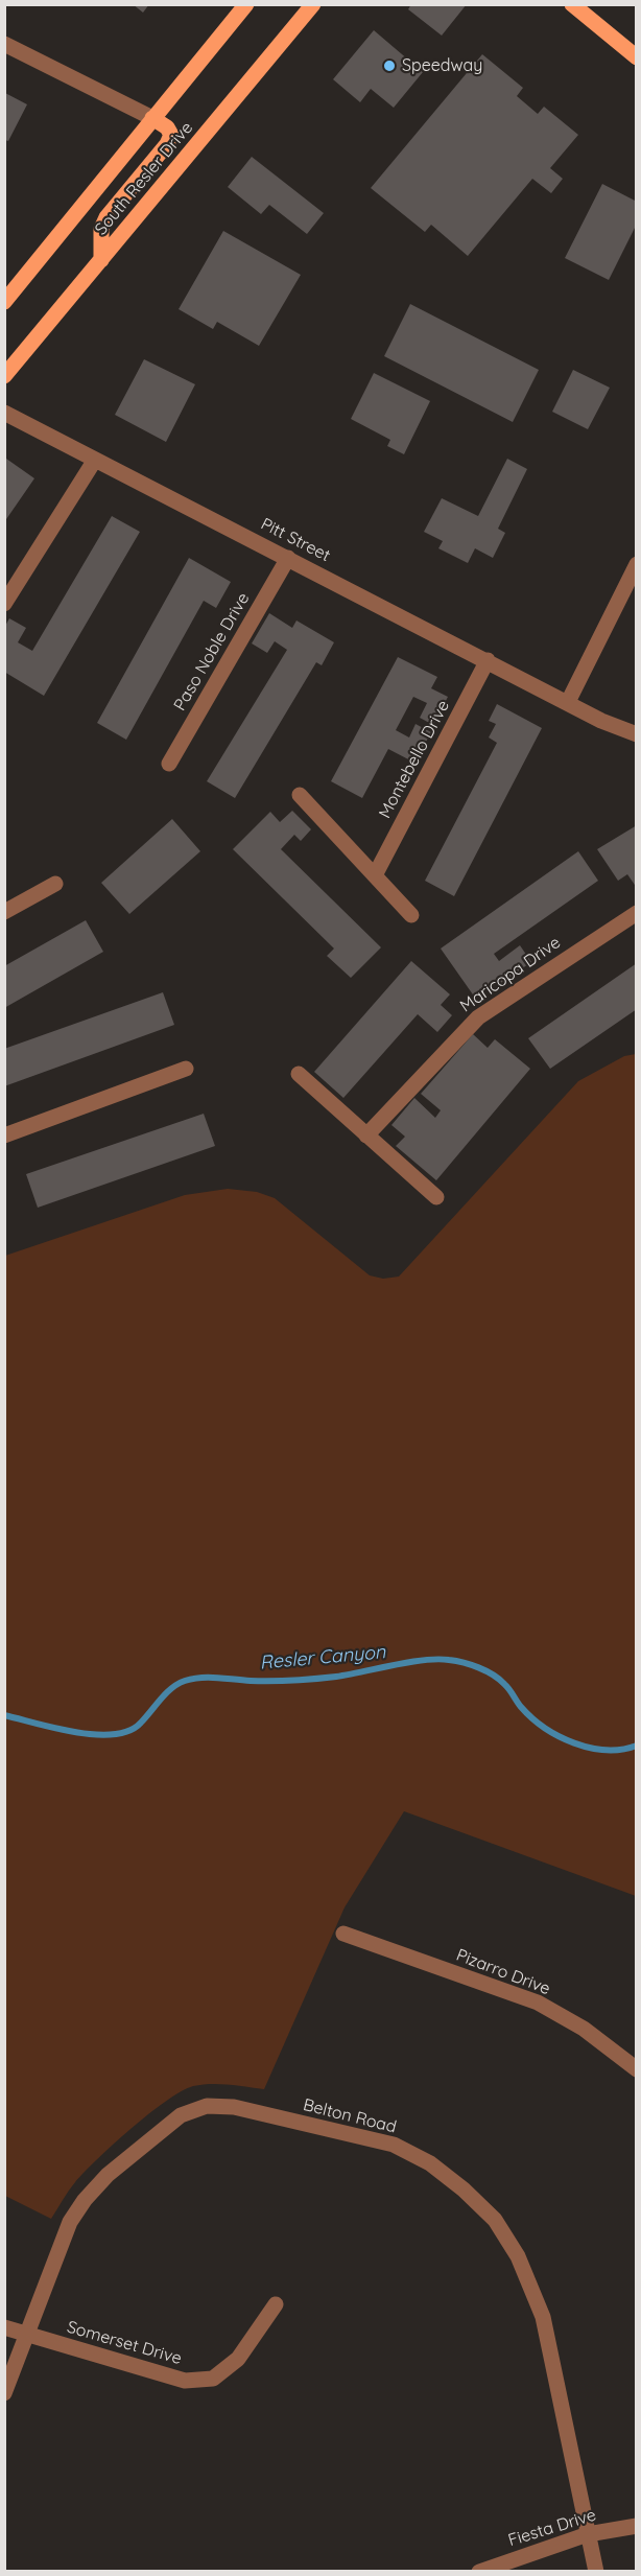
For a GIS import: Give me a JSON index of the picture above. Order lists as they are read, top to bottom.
{
  "streets": {
    "main road": ["South Resler Drive"],
    "street": [
      "Pitt Street",
      "Paso Noble Drive",
      "Montebello Drive",
      "Maricopa Drive",
      "Pizarro Drive",
      "Belton Road",
      "Somerset Drive",
      "Fiesta Drive"
    ]
  },
  "crossings": [
    ["Pitt Street", "Paso Noble Drive"],
    ["Pitt Street", "Montebello Drive"],
    ["Belton Road", "Somerset Drive"],
    ["Belton Road", "Fiesta Drive"]
  ],
  "water": ["Resler Canyon"],
  "places": ["Speedway"]
}
